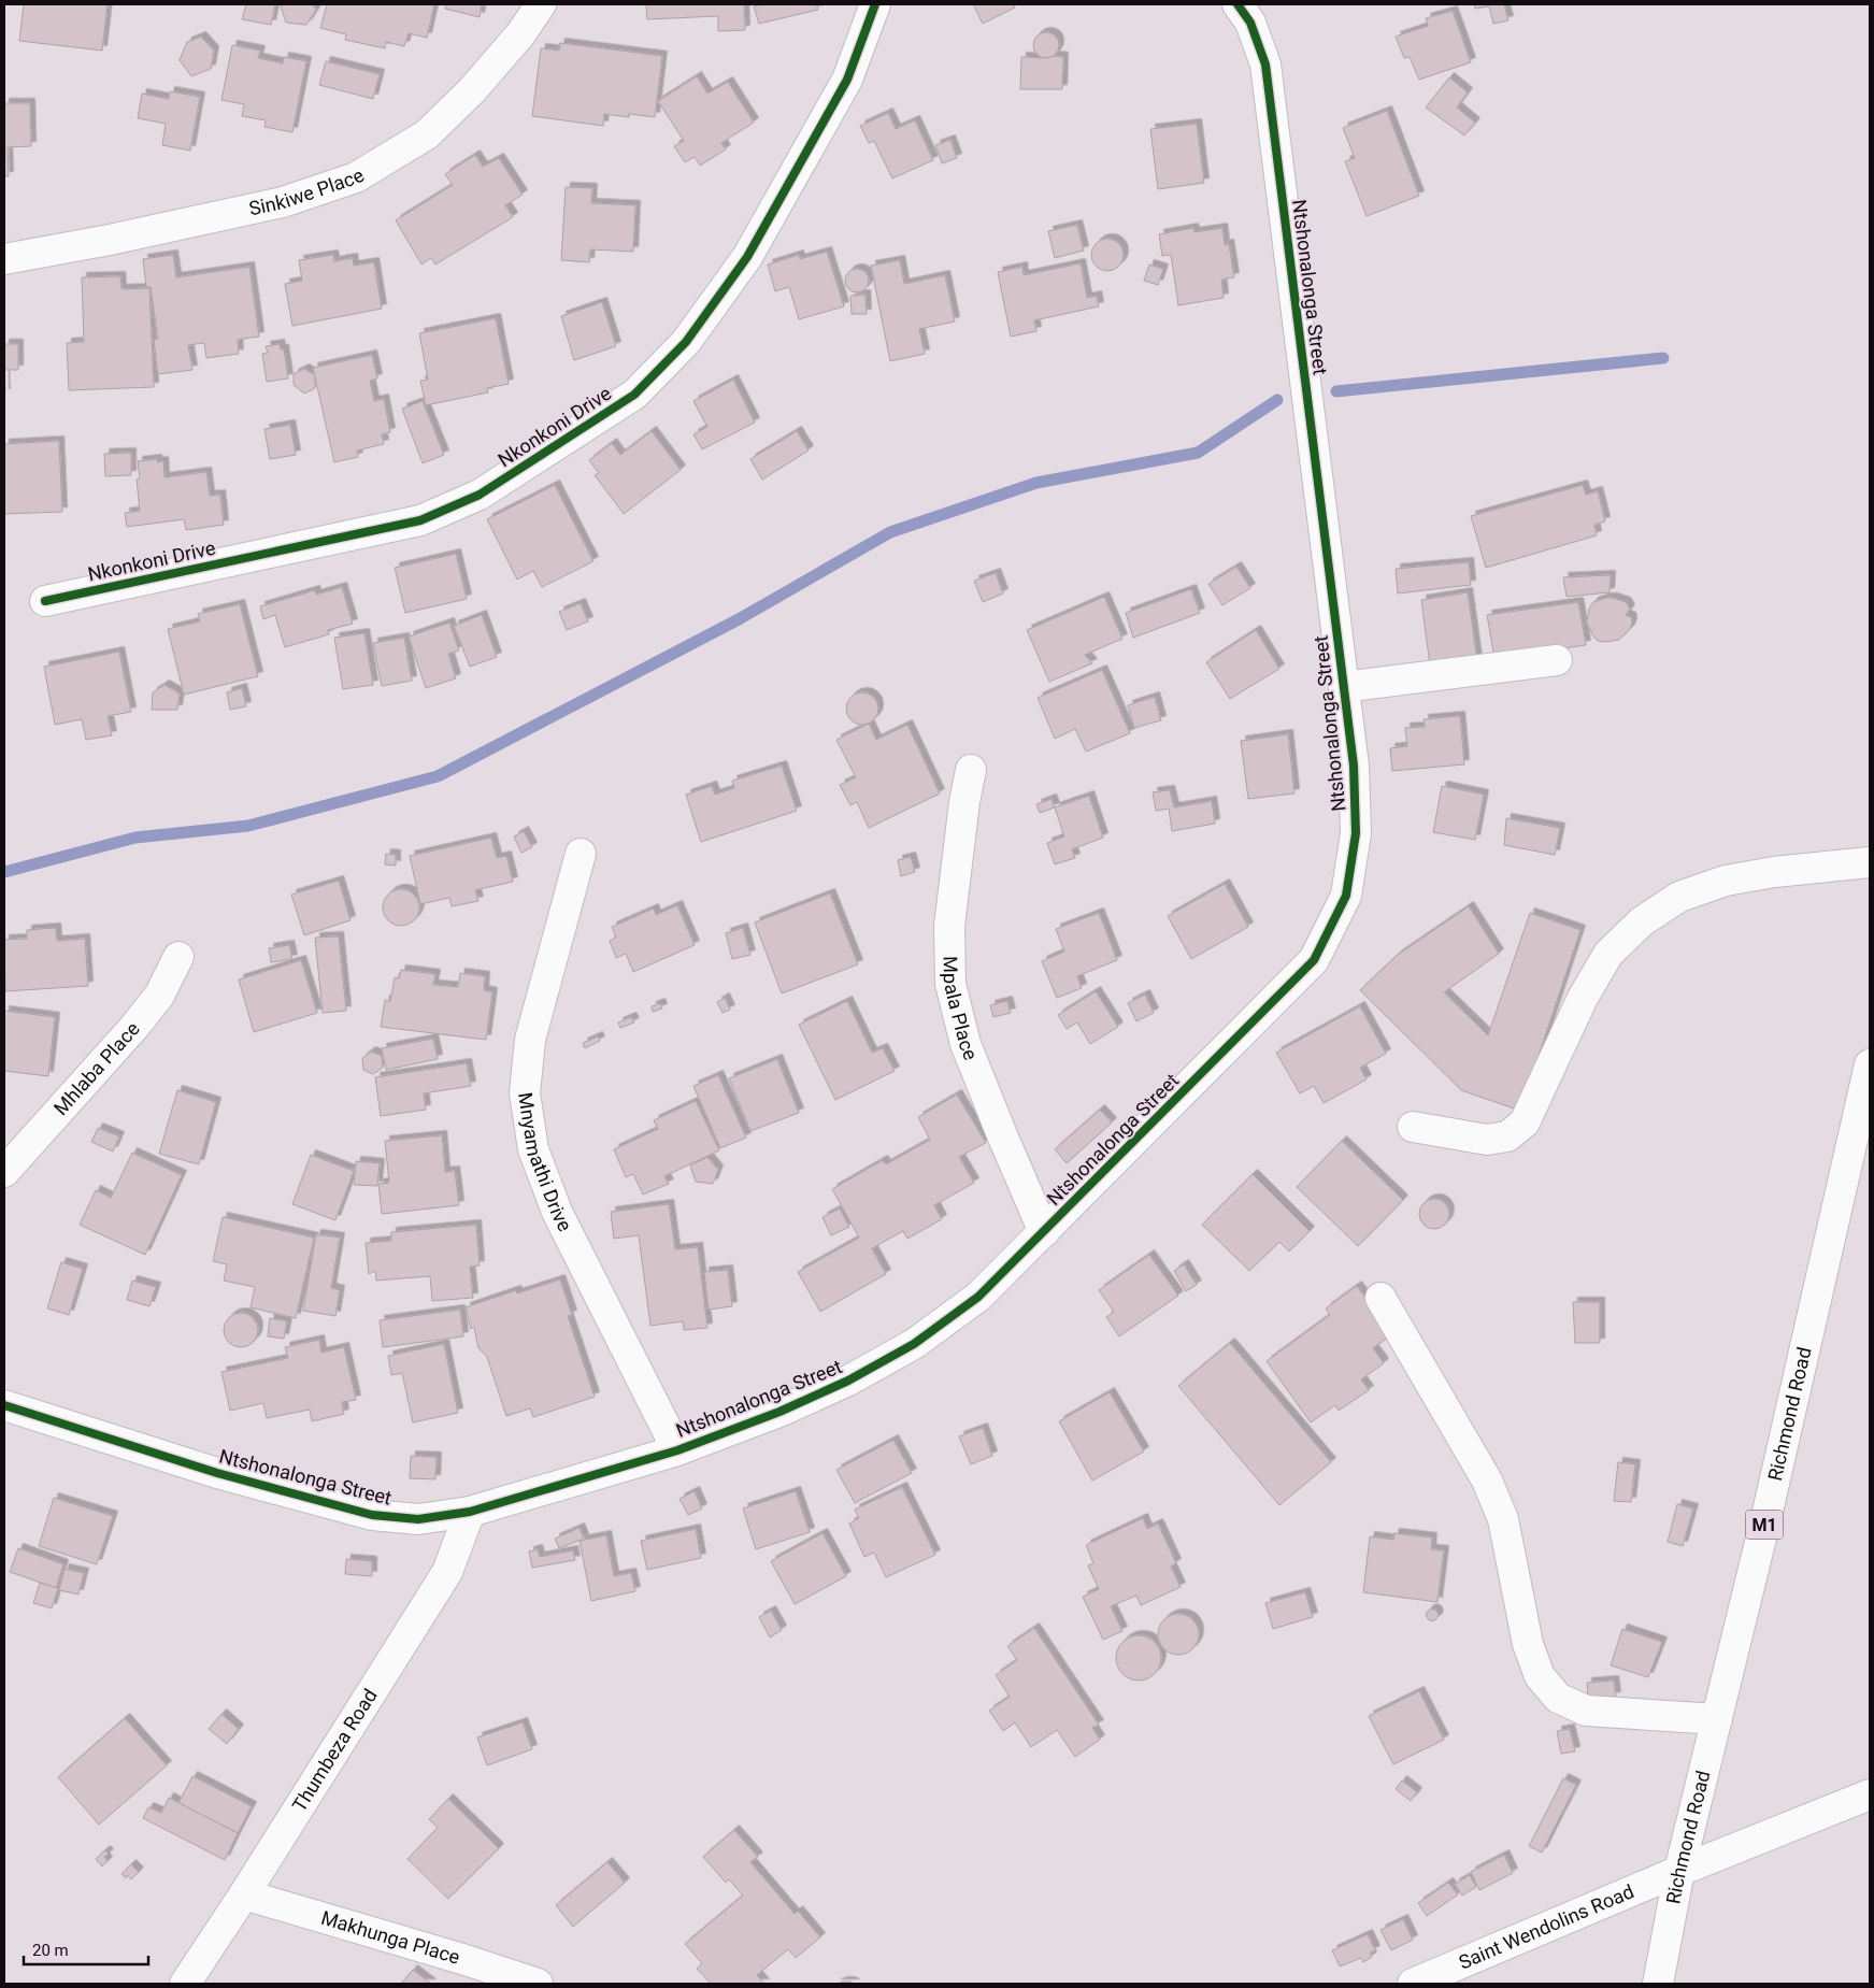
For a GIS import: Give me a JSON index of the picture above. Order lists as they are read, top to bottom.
{
  "streets": {
    "main road": [
      "Sinkiwe Place",
      "Ntshonalonga Street",
      "Nkonkoni Drive",
      "Mpala Place",
      "Mhlaba Place",
      "Mnyamathi Drive",
      "Richmond Road",
      "M1",
      "Thumbeza Road",
      "Saint Wendolins Road",
      "Makhunga Place"
    ]
  },
  "crossings": [
    ["Ntshonalonga Street", "Mpala Place"],
    ["Ntshonalonga Street", "Mnyamathi Drive"],
    ["Ntshonalonga Street", "Thumbeza Road"],
    ["Richmond Road", "Saint Wendolins Road"],
    ["Thumbeza Road", "Makhunga Place"]
  ],
  "scale_bar": "20 m"
}
